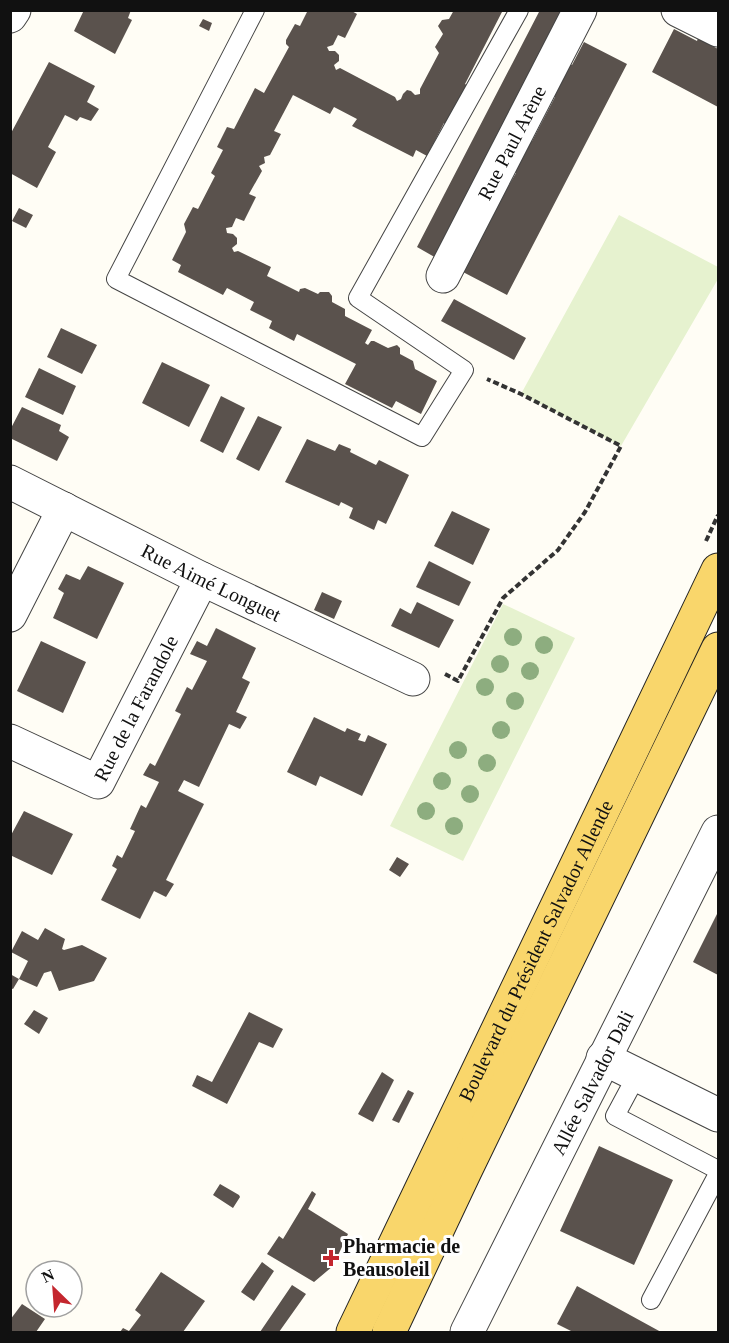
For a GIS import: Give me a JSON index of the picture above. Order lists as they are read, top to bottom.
{
  "streets": {
    "main road": ["Boulevard du Président Salvador Allende"],
    "street": [
      "Rue Paul Arène",
      "Rue Aimé Longuet",
      "Rue de la Farandole",
      "Allée Salvador Dali"
    ]
  },
  "crossings": [
    ["Rue Aimé Longuet", "Rue de la Farandole"]
  ],
  "places": {
    "health": ["Pharmacie de Beausoleil"]
  },
  "north": "top left"
}
